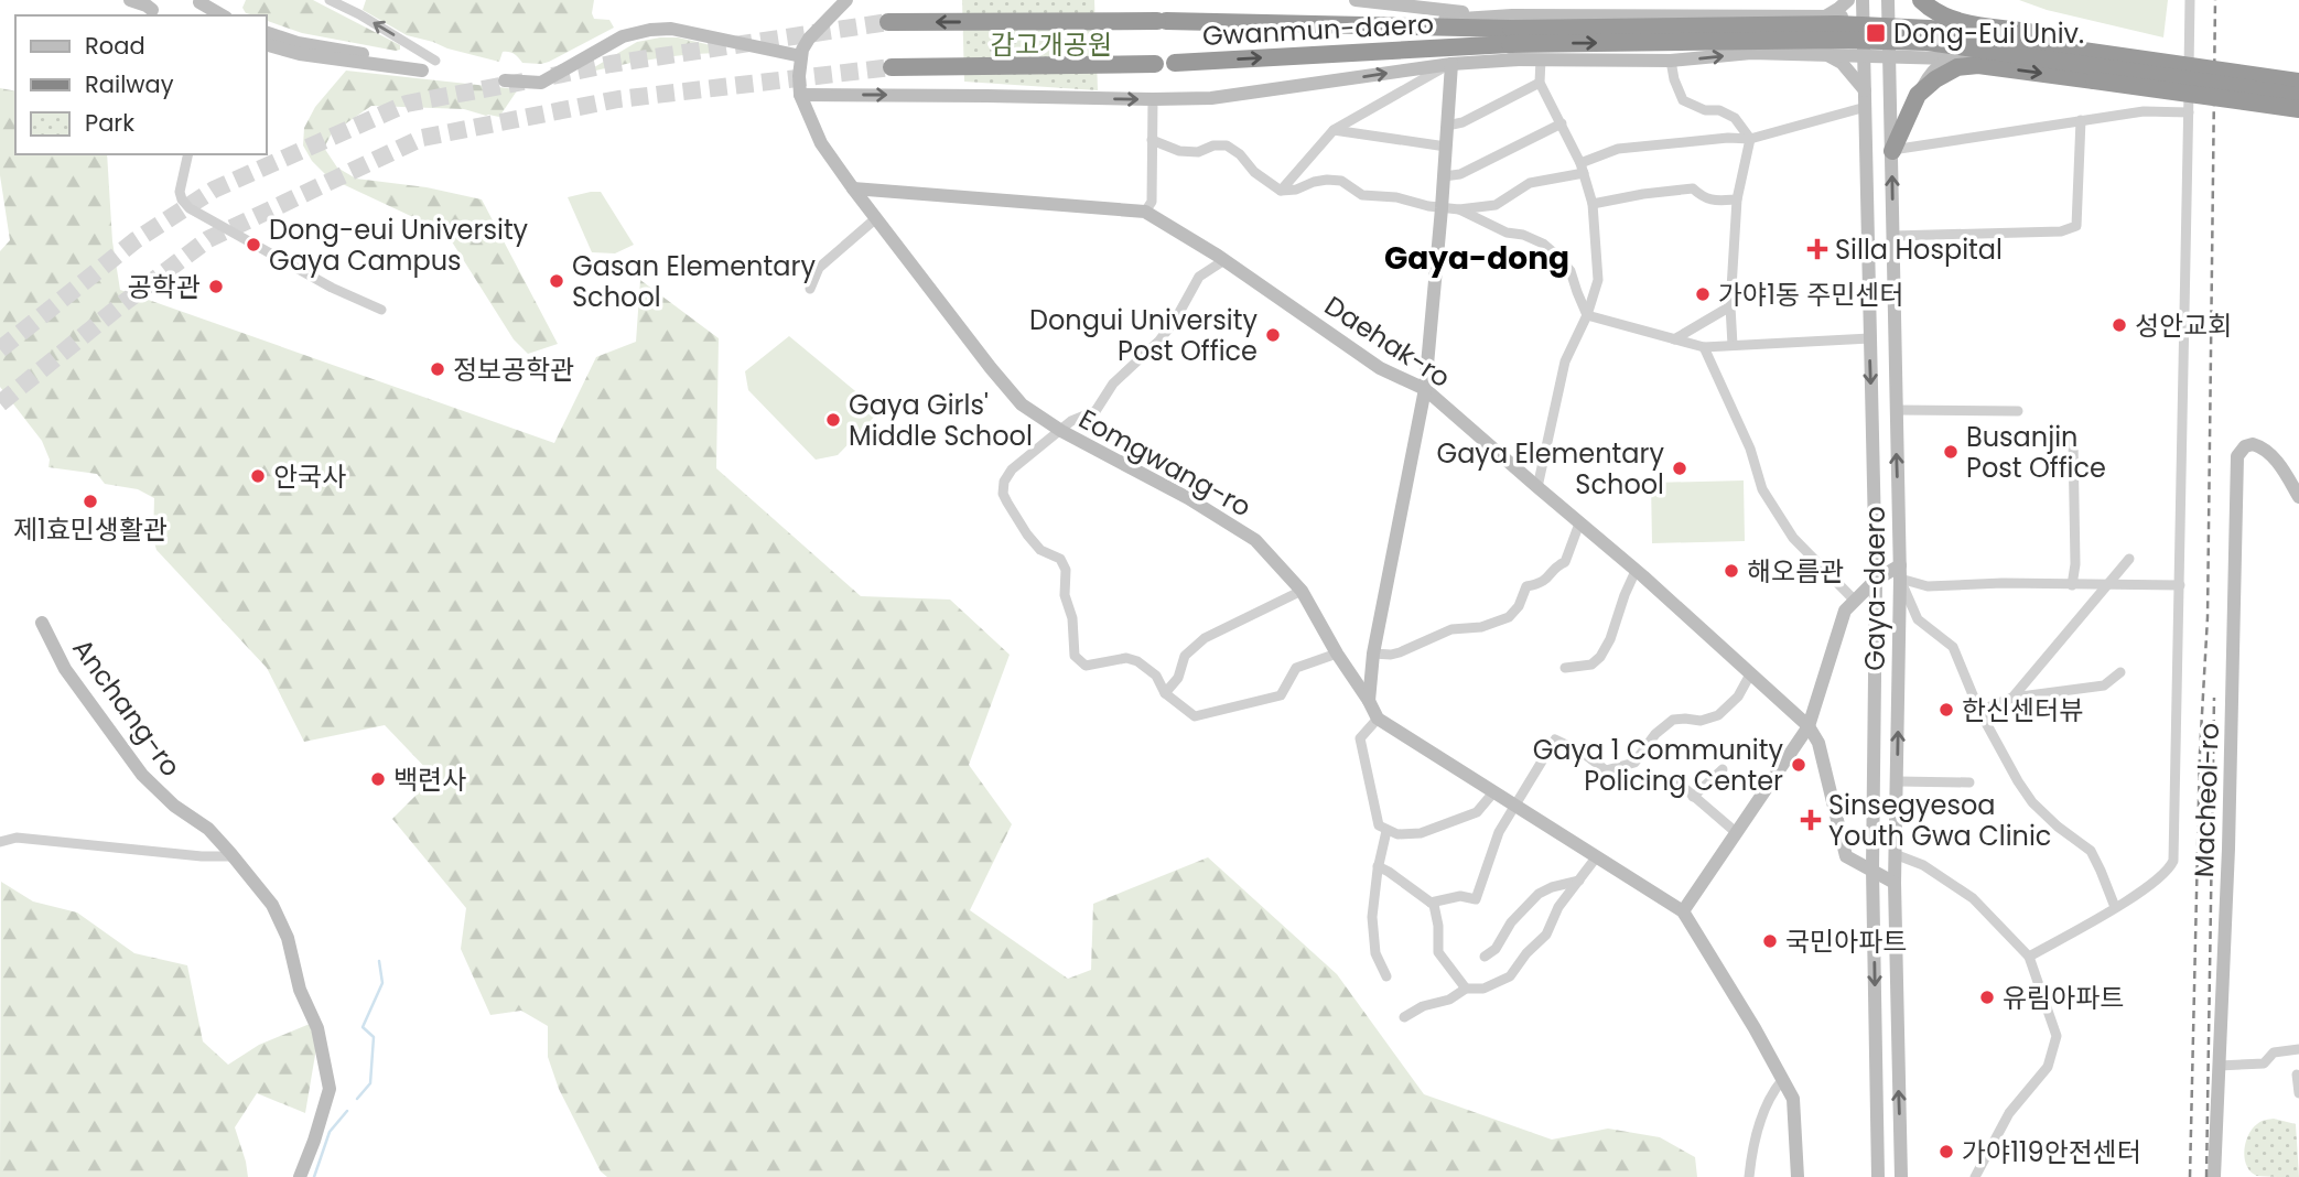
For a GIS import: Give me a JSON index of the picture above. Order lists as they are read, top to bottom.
{
  "streets": {
    "highway": ["Gwanmun-daero"],
    "main road": [
      "Daehak-ro",
      "Eomgwang-ro",
      "Gaya-daero",
      "Anchang-ro",
      "Macheol-ro"
    ]
  },
  "crossings": [
    ["Daehak-ro", "Eomgwang-ro"],
    ["Daehak-ro", "Gaya-daero"]
  ],
  "districts": ["Gaya-dong"],
  "parks": ["감고개공원"],
  "places": {
    "transit": ["Dong-Eui Univ."],
    "other": [
      "Dong-eui University Gaya Campus",
      "Gasan Elementary School",
      "공학관",
      "가야1동 주민센터",
      "성안교회",
      "Dongui University Post Office",
      "정보공학관",
      "Gaya Girls' Middle School",
      "Busanjin Post Office",
      "Gaya Elementary School",
      "안국사",
      "제1효민생활관",
      "해오름관",
      "한신센터뷰",
      "Gaya 1 Community Policing Center",
      "백련사",
      "국민아파트",
      "유림아파트",
      "가야119안전센터"
    ],
    "health": ["Silla Hospital", "Sinsegyesoa Youth Gwa Clinic"]
  },
  "legend": ["Road", "Railway", "Park"]
}
